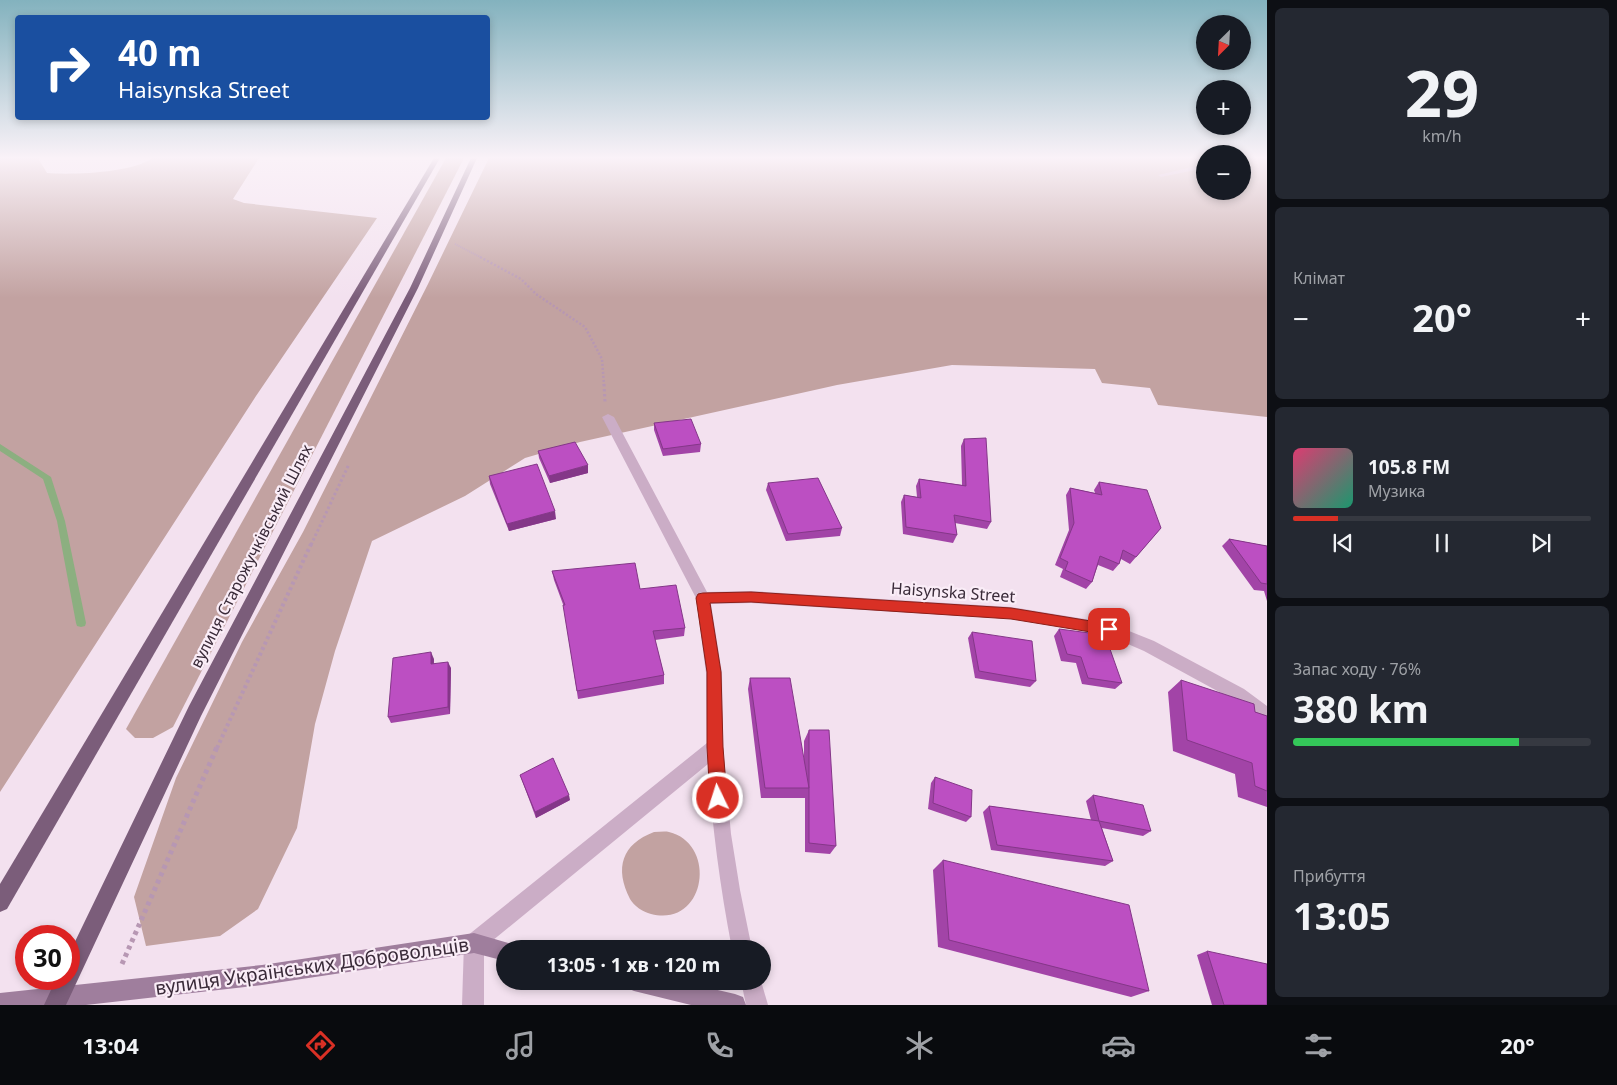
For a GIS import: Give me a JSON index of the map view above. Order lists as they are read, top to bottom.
{
  "streets": {
    "main road": ["вулиця Старожучківський Шлях"],
    "street": ["Haisynska Street", "вулиця Українських Добровольців"]
  },
  "north": "bottom left",
  "page": {
    "tile": [
      ["29", "km/h"],
      "Клімат",
      ["Запас ходу · 76%", "380 km"],
      ["Прибуття", "13:05"]
    ],
    "map_buttons": ["+", "−"],
    "turn": ["40 m", "Haisynska Street"],
    "heat": ["−", "20°", "+"],
    "song": ["105.8 FM", "Музика"],
    "limit": "30",
    "trip": "13:05 · 1 хв · 120 m",
    "tabs": ["13:04", "20°"]
  }
}
